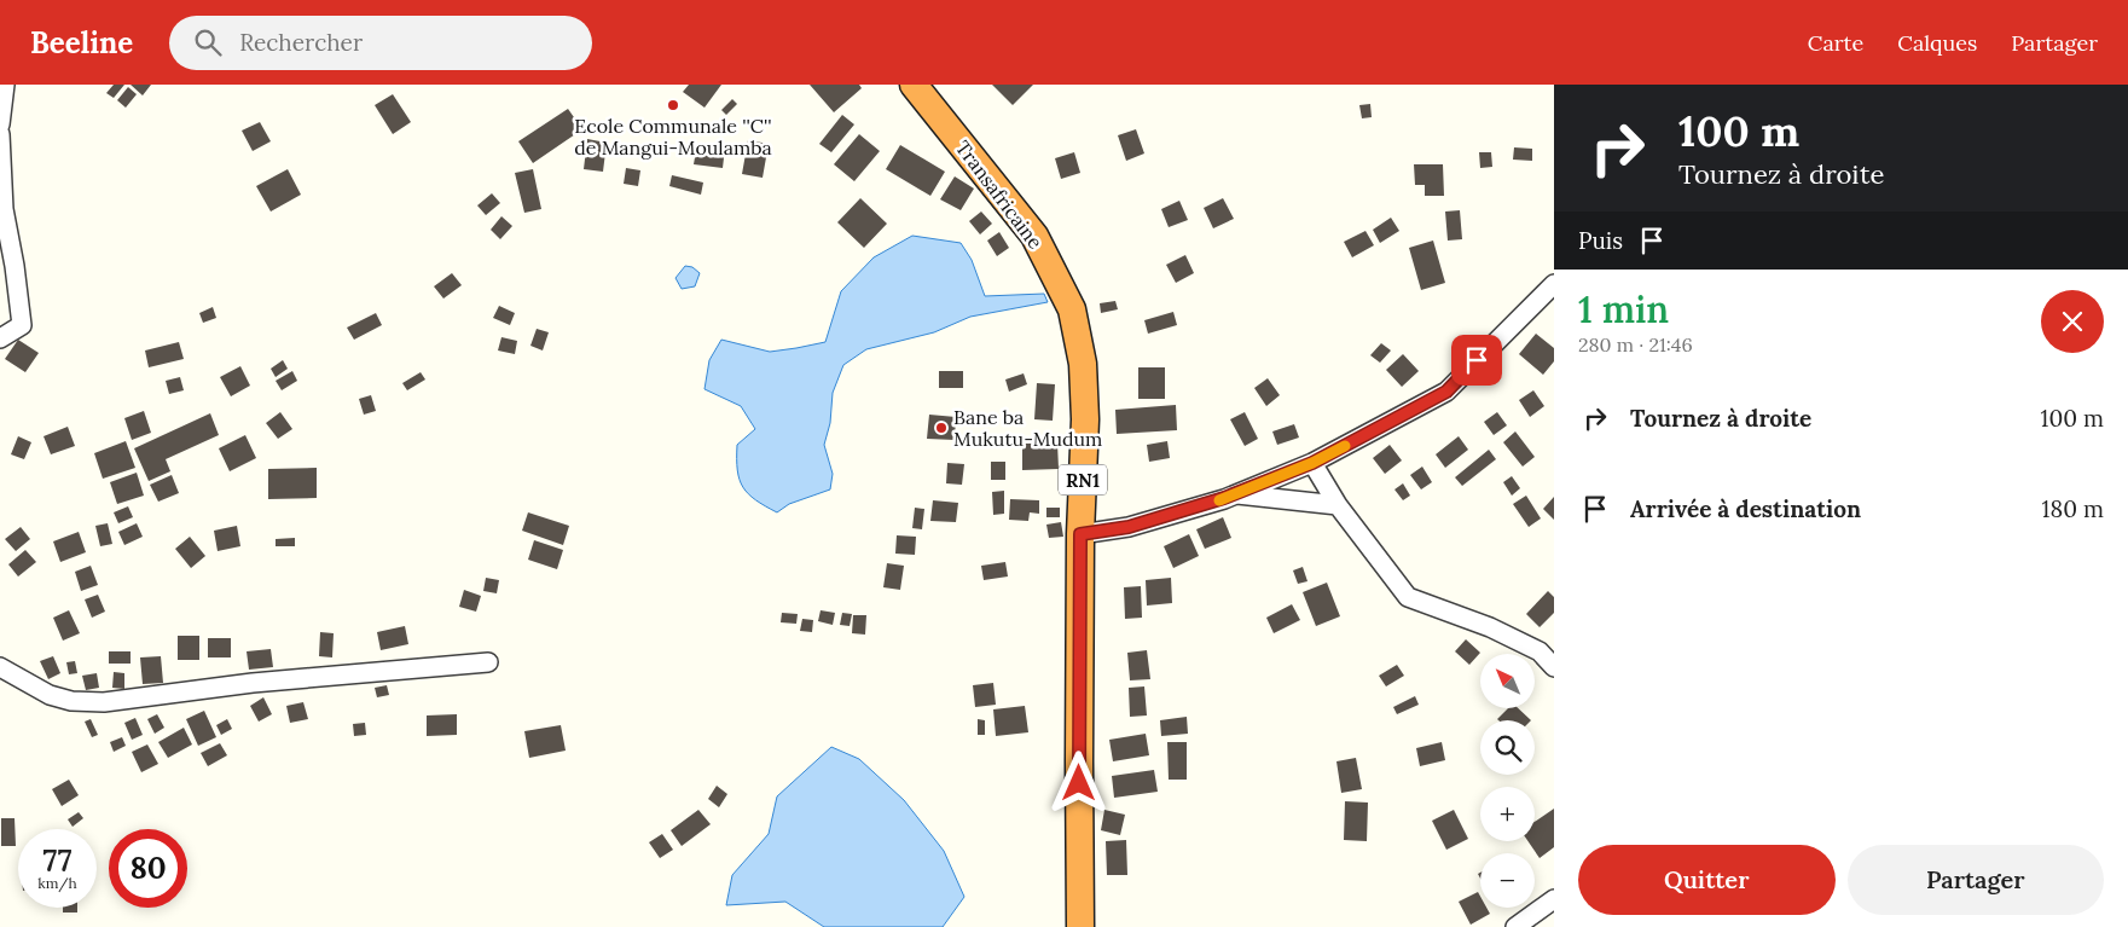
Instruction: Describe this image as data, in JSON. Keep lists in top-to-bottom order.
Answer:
{
  "streets": {
    "highway": ["Transafricaine", "RN1"]
  },
  "places": ["Ecole Communale ''C'' de Mangui-Moulamba", "Bane ba Mukutu-Mudum"],
  "north": "top left",
  "page": {
    "header": "Beeline",
    "search": "Rechercher",
    "nav": ["Carte", "Calques", "Partager"],
    "turn": ["100 m", "Tournez à droite"],
    "then": "Puis",
    "heading": ["1 min", "280 m · 21:46"],
    "list": [
      {
        "name": "Tournez à droite",
        "value": "100 m"
      },
      {
        "name": "Arrivée à destination",
        "value": "180 m"
      }
    ],
    "map_buttons": ["+", "−"],
    "speed": "77 km/h",
    "limit": "80",
    "buttons": ["Quitter", "Partager"]
  }
}
